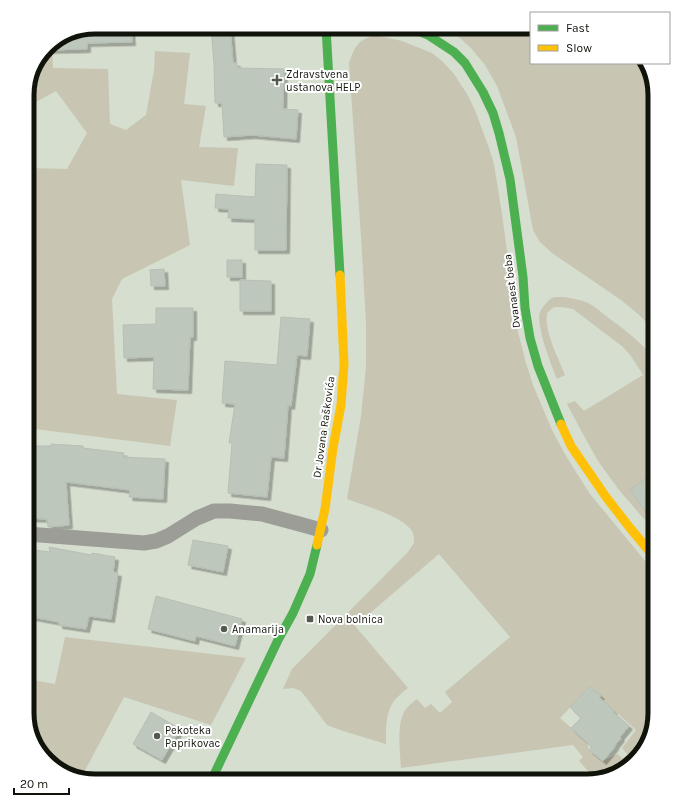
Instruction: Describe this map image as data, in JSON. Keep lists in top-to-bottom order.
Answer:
{
  "streets": {
    "street": ["Dvanaest beba", "Dr Jovana Raškovića"]
  },
  "places": {
    "health": ["Zdravstvena ustanova HELP"],
    "transit": ["Nova bolnica"],
    "other": ["Anamarija", "Pekoteka Paprikovac"]
  },
  "legend": ["Fast", "Slow"],
  "scale_bar": "20 m"
}
